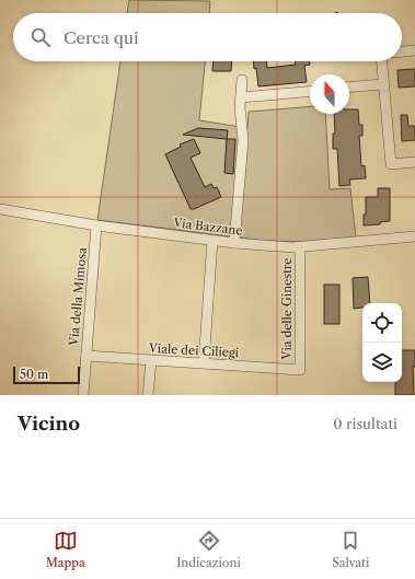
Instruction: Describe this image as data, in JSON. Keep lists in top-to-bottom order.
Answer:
{
  "streets": {
    "street": [
      "Via Bazzane",
      "Via della Mimosa",
      "Via delle Ginestre",
      "Viale dei Ciliegi"
    ]
  },
  "crossings": [
    ["Via Bazzane", "Via della Mimosa"],
    ["Via Bazzane", "Via delle Ginestre"],
    ["Via della Mimosa", "Viale dei Ciliegi"],
    ["Via delle Ginestre", "Viale dei Ciliegi"]
  ],
  "scale_bar": "50 m",
  "north": "top",
  "page": {
    "search": "Cerca qui",
    "scale": "50 m",
    "heading": ["Vicino", "0 risultati"],
    "nav": ["Mappa", "Indicazioni", "Salvati"]
  }
}
